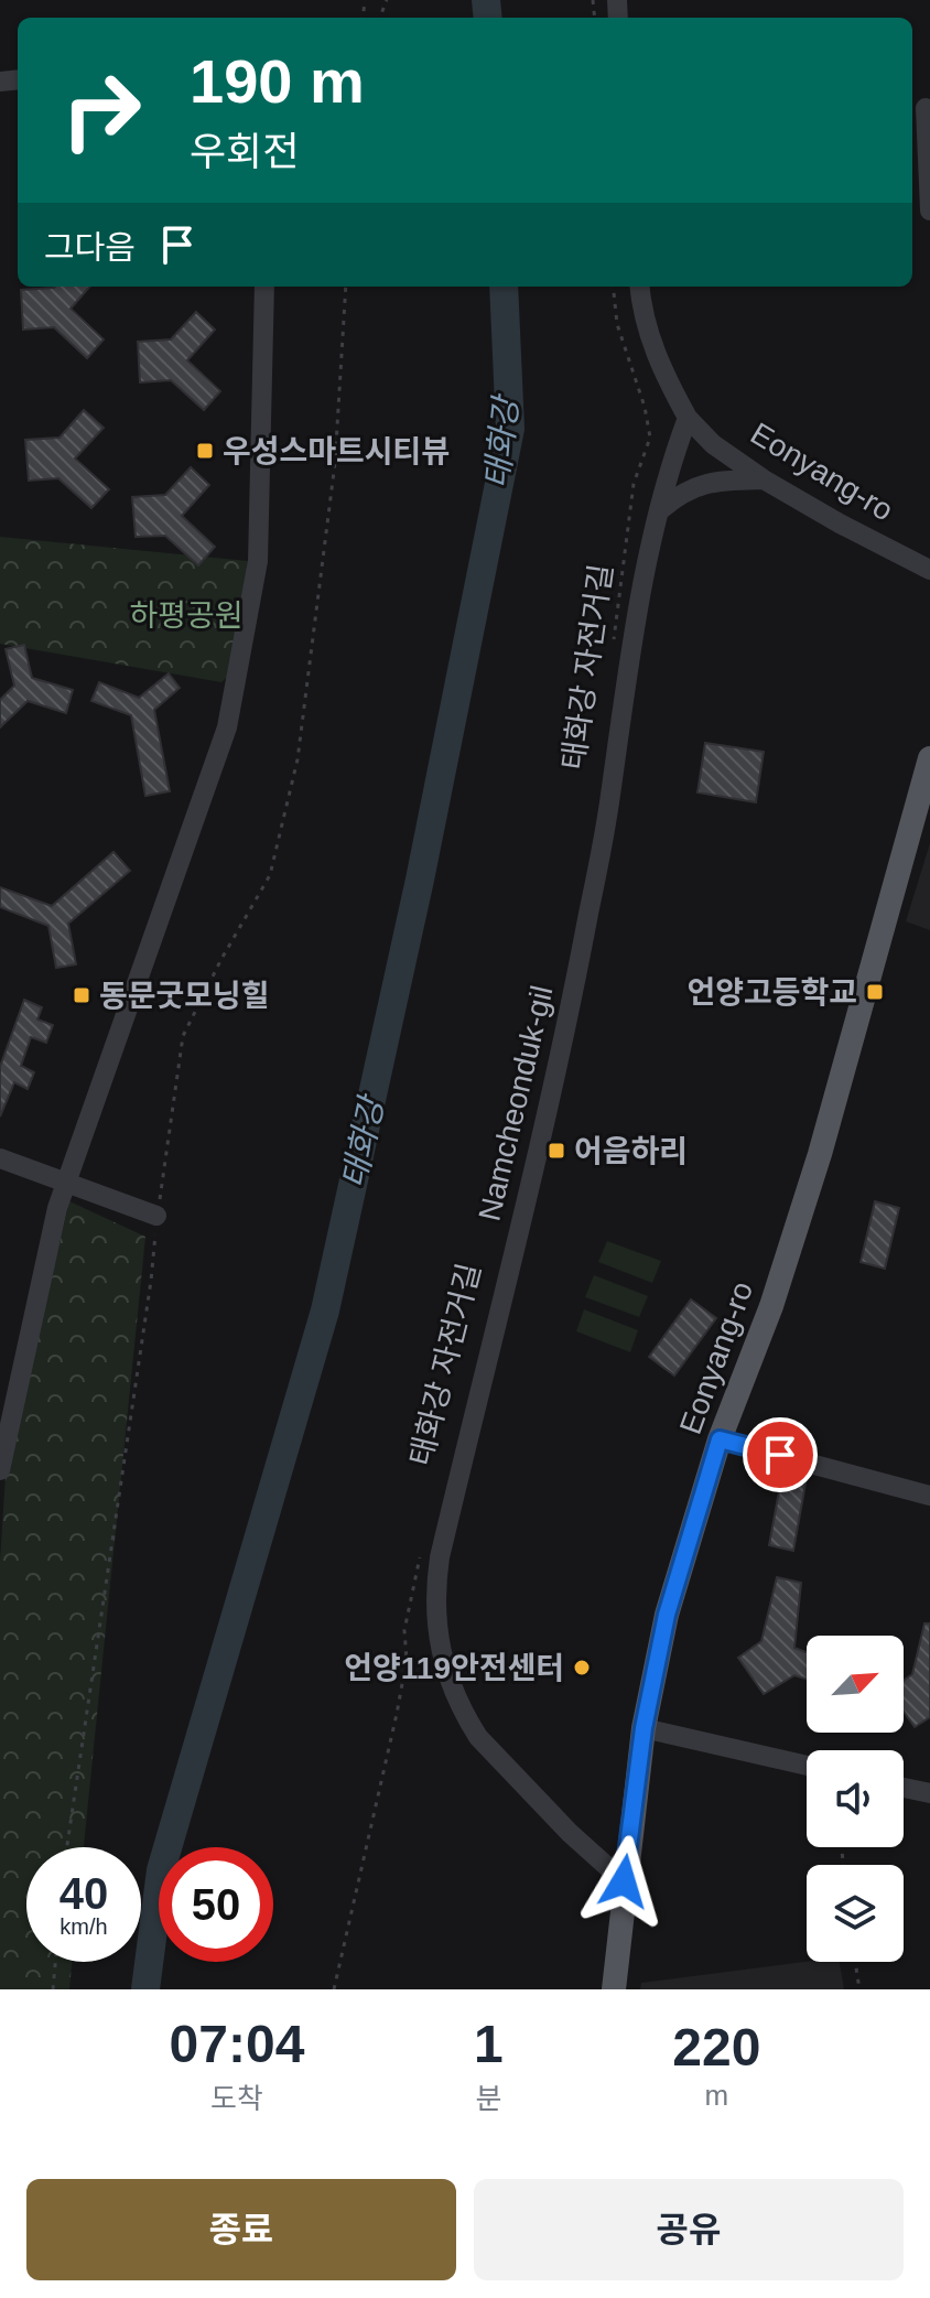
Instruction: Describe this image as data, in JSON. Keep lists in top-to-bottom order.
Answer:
{
  "streets": {
    "main road": ["Eonyang-ro"],
    "street": ["Namcheonduk-gil"],
    "path": ["태화강 자전거길"]
  },
  "crossings": [
    ["Eonyang-ro", "Namcheonduk-gil"]
  ],
  "water": ["태화강"],
  "parks": ["하평공원"],
  "places": {
    "transit": [
      "우성스마트시티뷰",
      "언양고등학교",
      "동문굿모닝힐",
      "어음하리"
    ],
    "other": ["언양119안전센터"]
  },
  "north": "top right",
  "page": {
    "turn": ["190 m", "우회전"],
    "then": "그다음",
    "speed": "40 km/h",
    "limit": "50",
    "eta": [
      "07:04",
      "도착",
      "1",
      "분",
      "220",
      "m"
    ],
    "buttons": ["종료", "공유"]
  }
}
